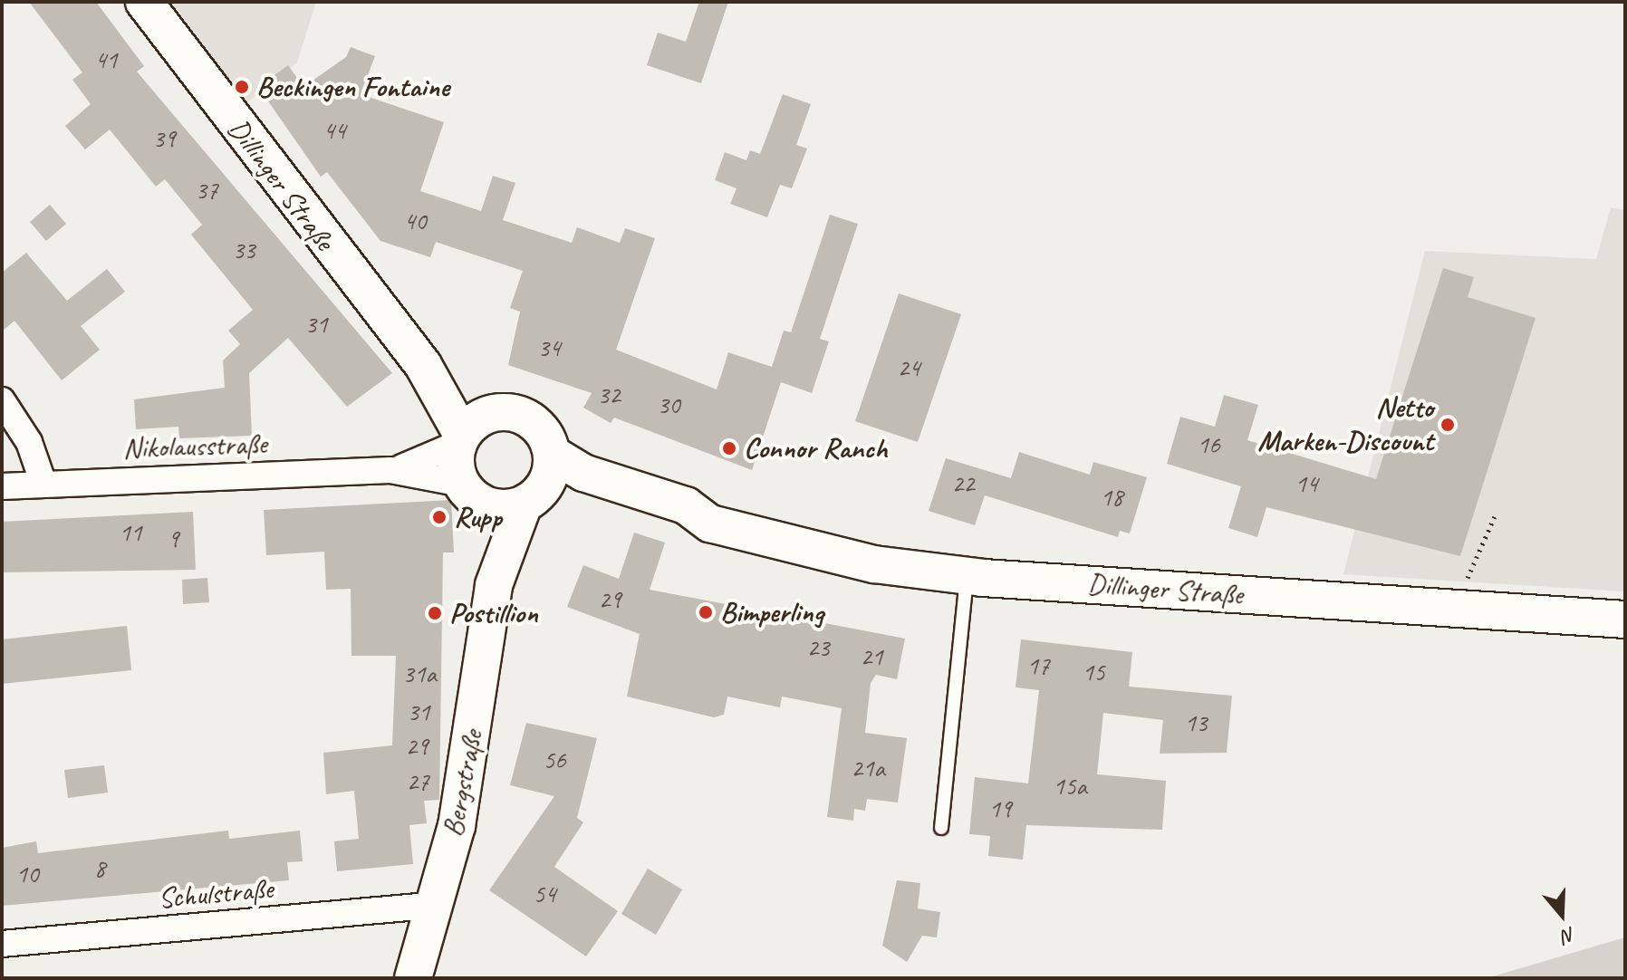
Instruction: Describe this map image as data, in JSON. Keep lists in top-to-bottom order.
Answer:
{
  "streets": {
    "street": [
      "Dillinger Straße",
      "Nikolausstraße",
      "Bergstraße",
      "Schulstraße"
    ]
  },
  "crossings": [
    ["Dillinger Straße", "Nikolausstraße"],
    ["Dillinger Straße", "Bergstraße"],
    ["Nikolausstraße", "Bergstraße"],
    ["Bergstraße", "Schulstraße"]
  ],
  "places": [
    "Beckingen Fontaine",
    "Netto Marken-Discount",
    "Connor Ranch",
    "Rupp",
    "Bimperling",
    "Postillion"
  ],
  "house_numbers": [
    "41",
    "44",
    "39",
    "37",
    "40",
    "33",
    "31",
    "34",
    "24",
    "32",
    "30",
    "16",
    "22",
    "14",
    "18",
    "11",
    "9",
    "29",
    "23",
    "21",
    "17",
    "15",
    "31a",
    "31",
    "13",
    "29",
    "56",
    "21a",
    "27",
    "15a",
    "19",
    "8",
    "10",
    "54"
  ],
  "north": "bottom"
}
